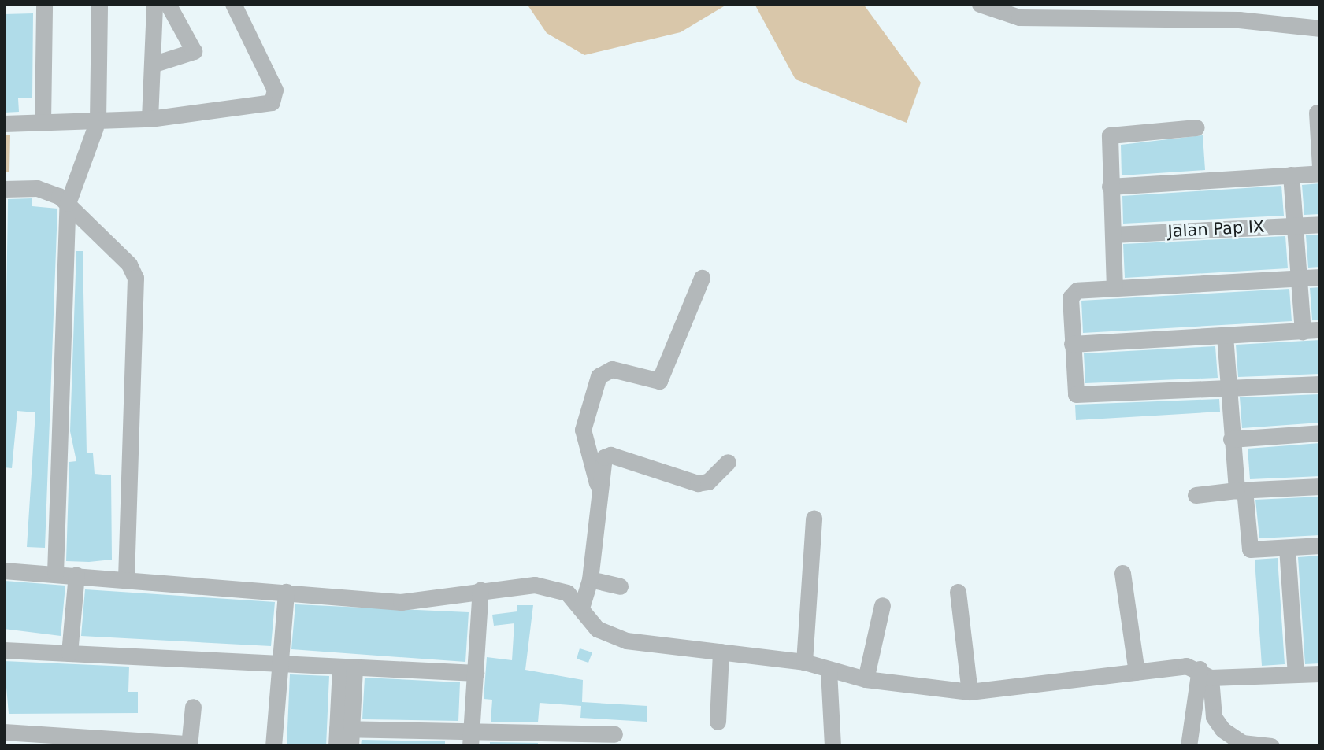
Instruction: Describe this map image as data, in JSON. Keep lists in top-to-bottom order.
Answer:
{
  "streets": {
    "street": ["Jalan Pap IX"]
  }
}
